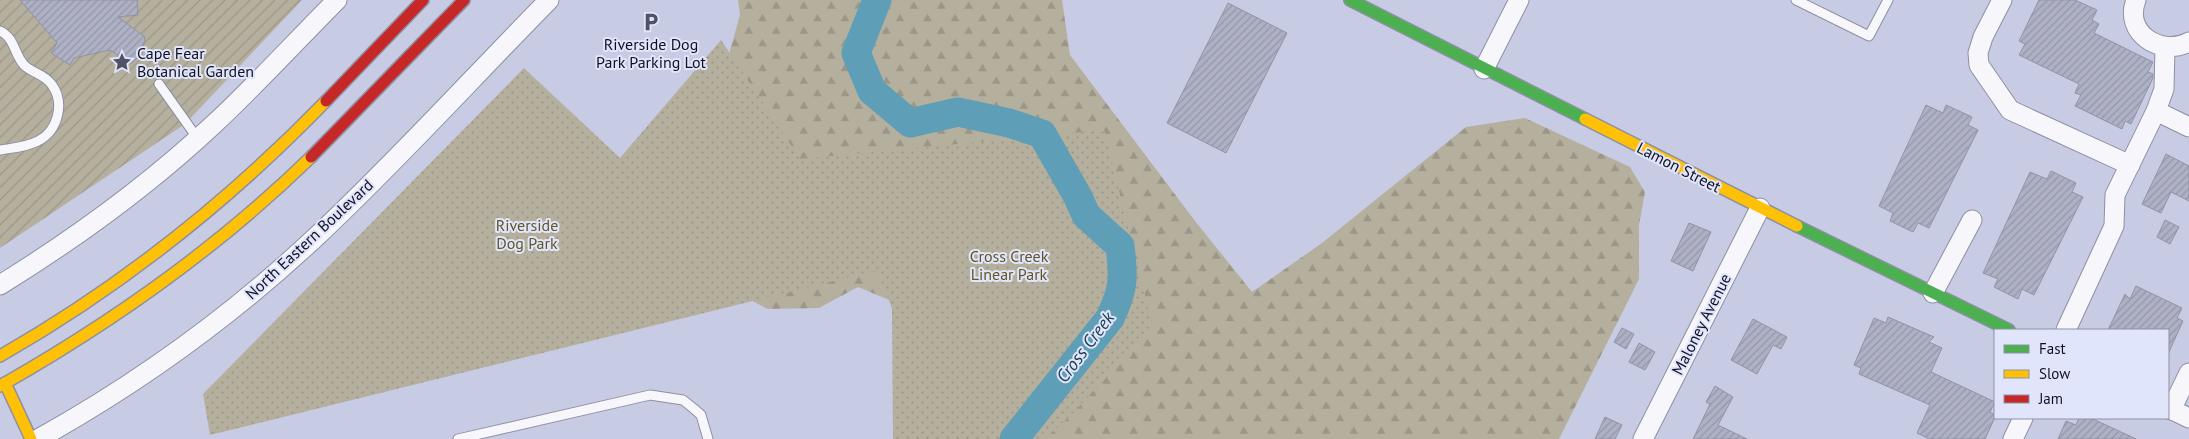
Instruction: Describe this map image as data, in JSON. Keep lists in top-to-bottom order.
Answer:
{
  "streets": {
    "main road": ["Lamon Street"],
    "street": ["North Eastern Boulevard", "Maloney Avenue"]
  },
  "crossings": [
    ["Lamon Street", "Maloney Avenue"]
  ],
  "water": ["Cross Creek"],
  "parks": ["Riverside Dog Park", "Cross Creek Linear Park"],
  "places": {
    "parking": ["Riverside Dog Park Parking Lot"],
    "place": ["Cape Fear Botanical Garden"]
  },
  "legend": ["Fast", "Slow", "Jam"]
}
